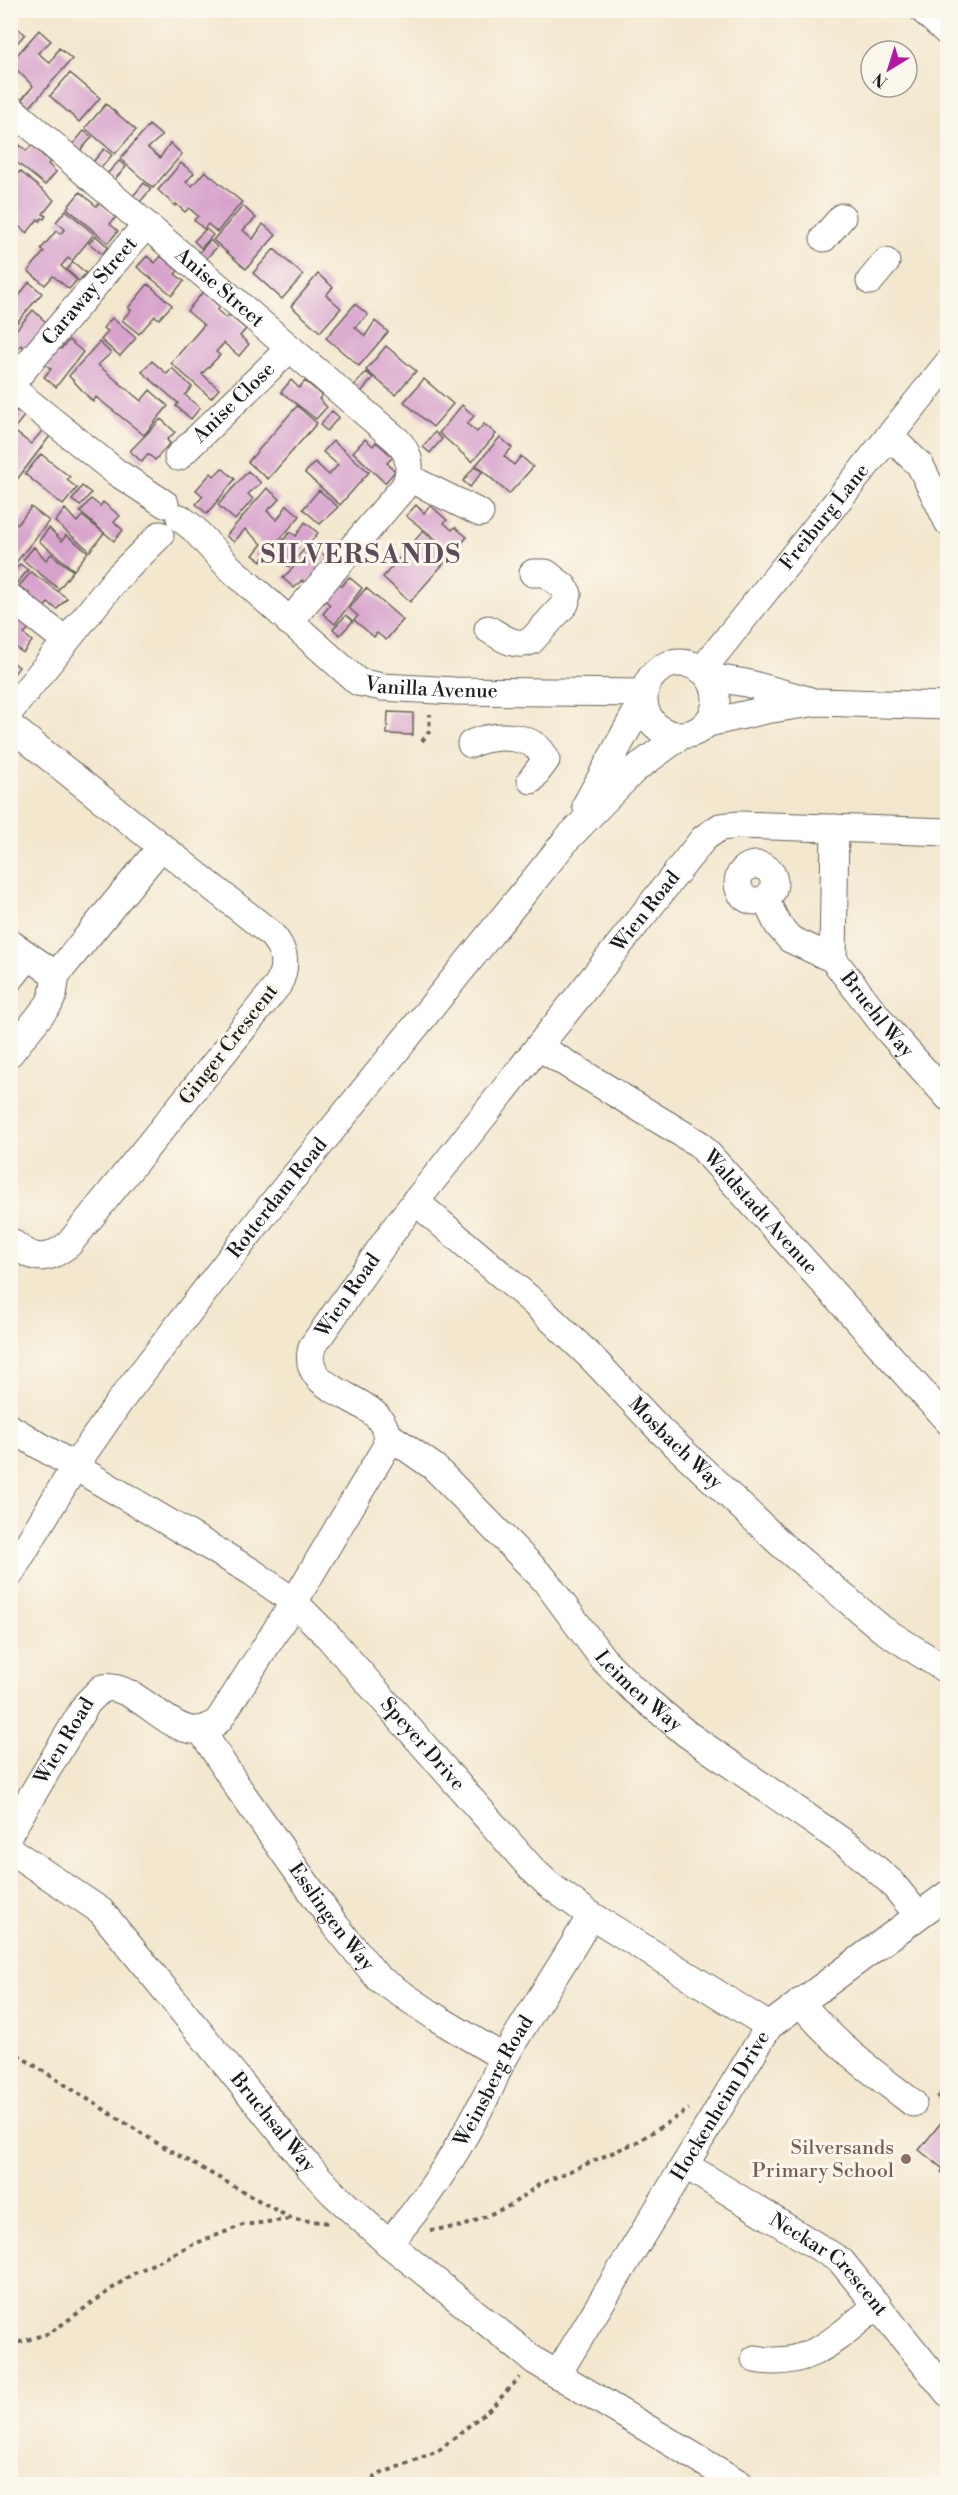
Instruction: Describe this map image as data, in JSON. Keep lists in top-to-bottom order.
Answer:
{
  "streets": {
    "street": [
      "Anise Street",
      "Caraway Street",
      "Anise Close",
      "Freiburg Lane",
      "Vanilla Avenue",
      "Wien Road",
      "Bruehl Way",
      "Ginger Crescent",
      "Rotterdam Road",
      "Waldstadt Avenue",
      "Mosbach Way",
      "Leimen Way",
      "Speyer Drive",
      "Esslingen Way",
      "Weinsberg Road",
      "Hockenheim Drive",
      "Bruchsal Way",
      "Neckar Crescent"
    ]
  },
  "crossings": [
    ["Anise Street", "Caraway Street"],
    ["Anise Street", "Anise Close"],
    ["Caraway Street", "Vanilla Avenue"],
    ["Freiburg Lane", "Vanilla Avenue"],
    ["Freiburg Lane", "Rotterdam Road"],
    ["Vanilla Avenue", "Rotterdam Road"],
    ["Wien Road", "Bruehl Way"],
    ["Wien Road", "Waldstadt Avenue"],
    ["Wien Road", "Mosbach Way"],
    ["Wien Road", "Leimen Way"],
    ["Wien Road", "Esslingen Way"],
    ["Rotterdam Road", "Speyer Drive"],
    ["Leimen Way", "Hockenheim Drive"],
    ["Speyer Drive", "Weinsberg Road"],
    ["Speyer Drive", "Hockenheim Drive"],
    ["Esslingen Way", "Weinsberg Road"],
    ["Weinsberg Road", "Bruchsal Way"],
    ["Hockenheim Drive", "Bruchsal Way"],
    ["Hockenheim Drive", "Neckar Crescent"]
  ],
  "districts": ["SILVERSANDS"],
  "places": ["Silversands Primary School"],
  "north": "bottom left"
}
